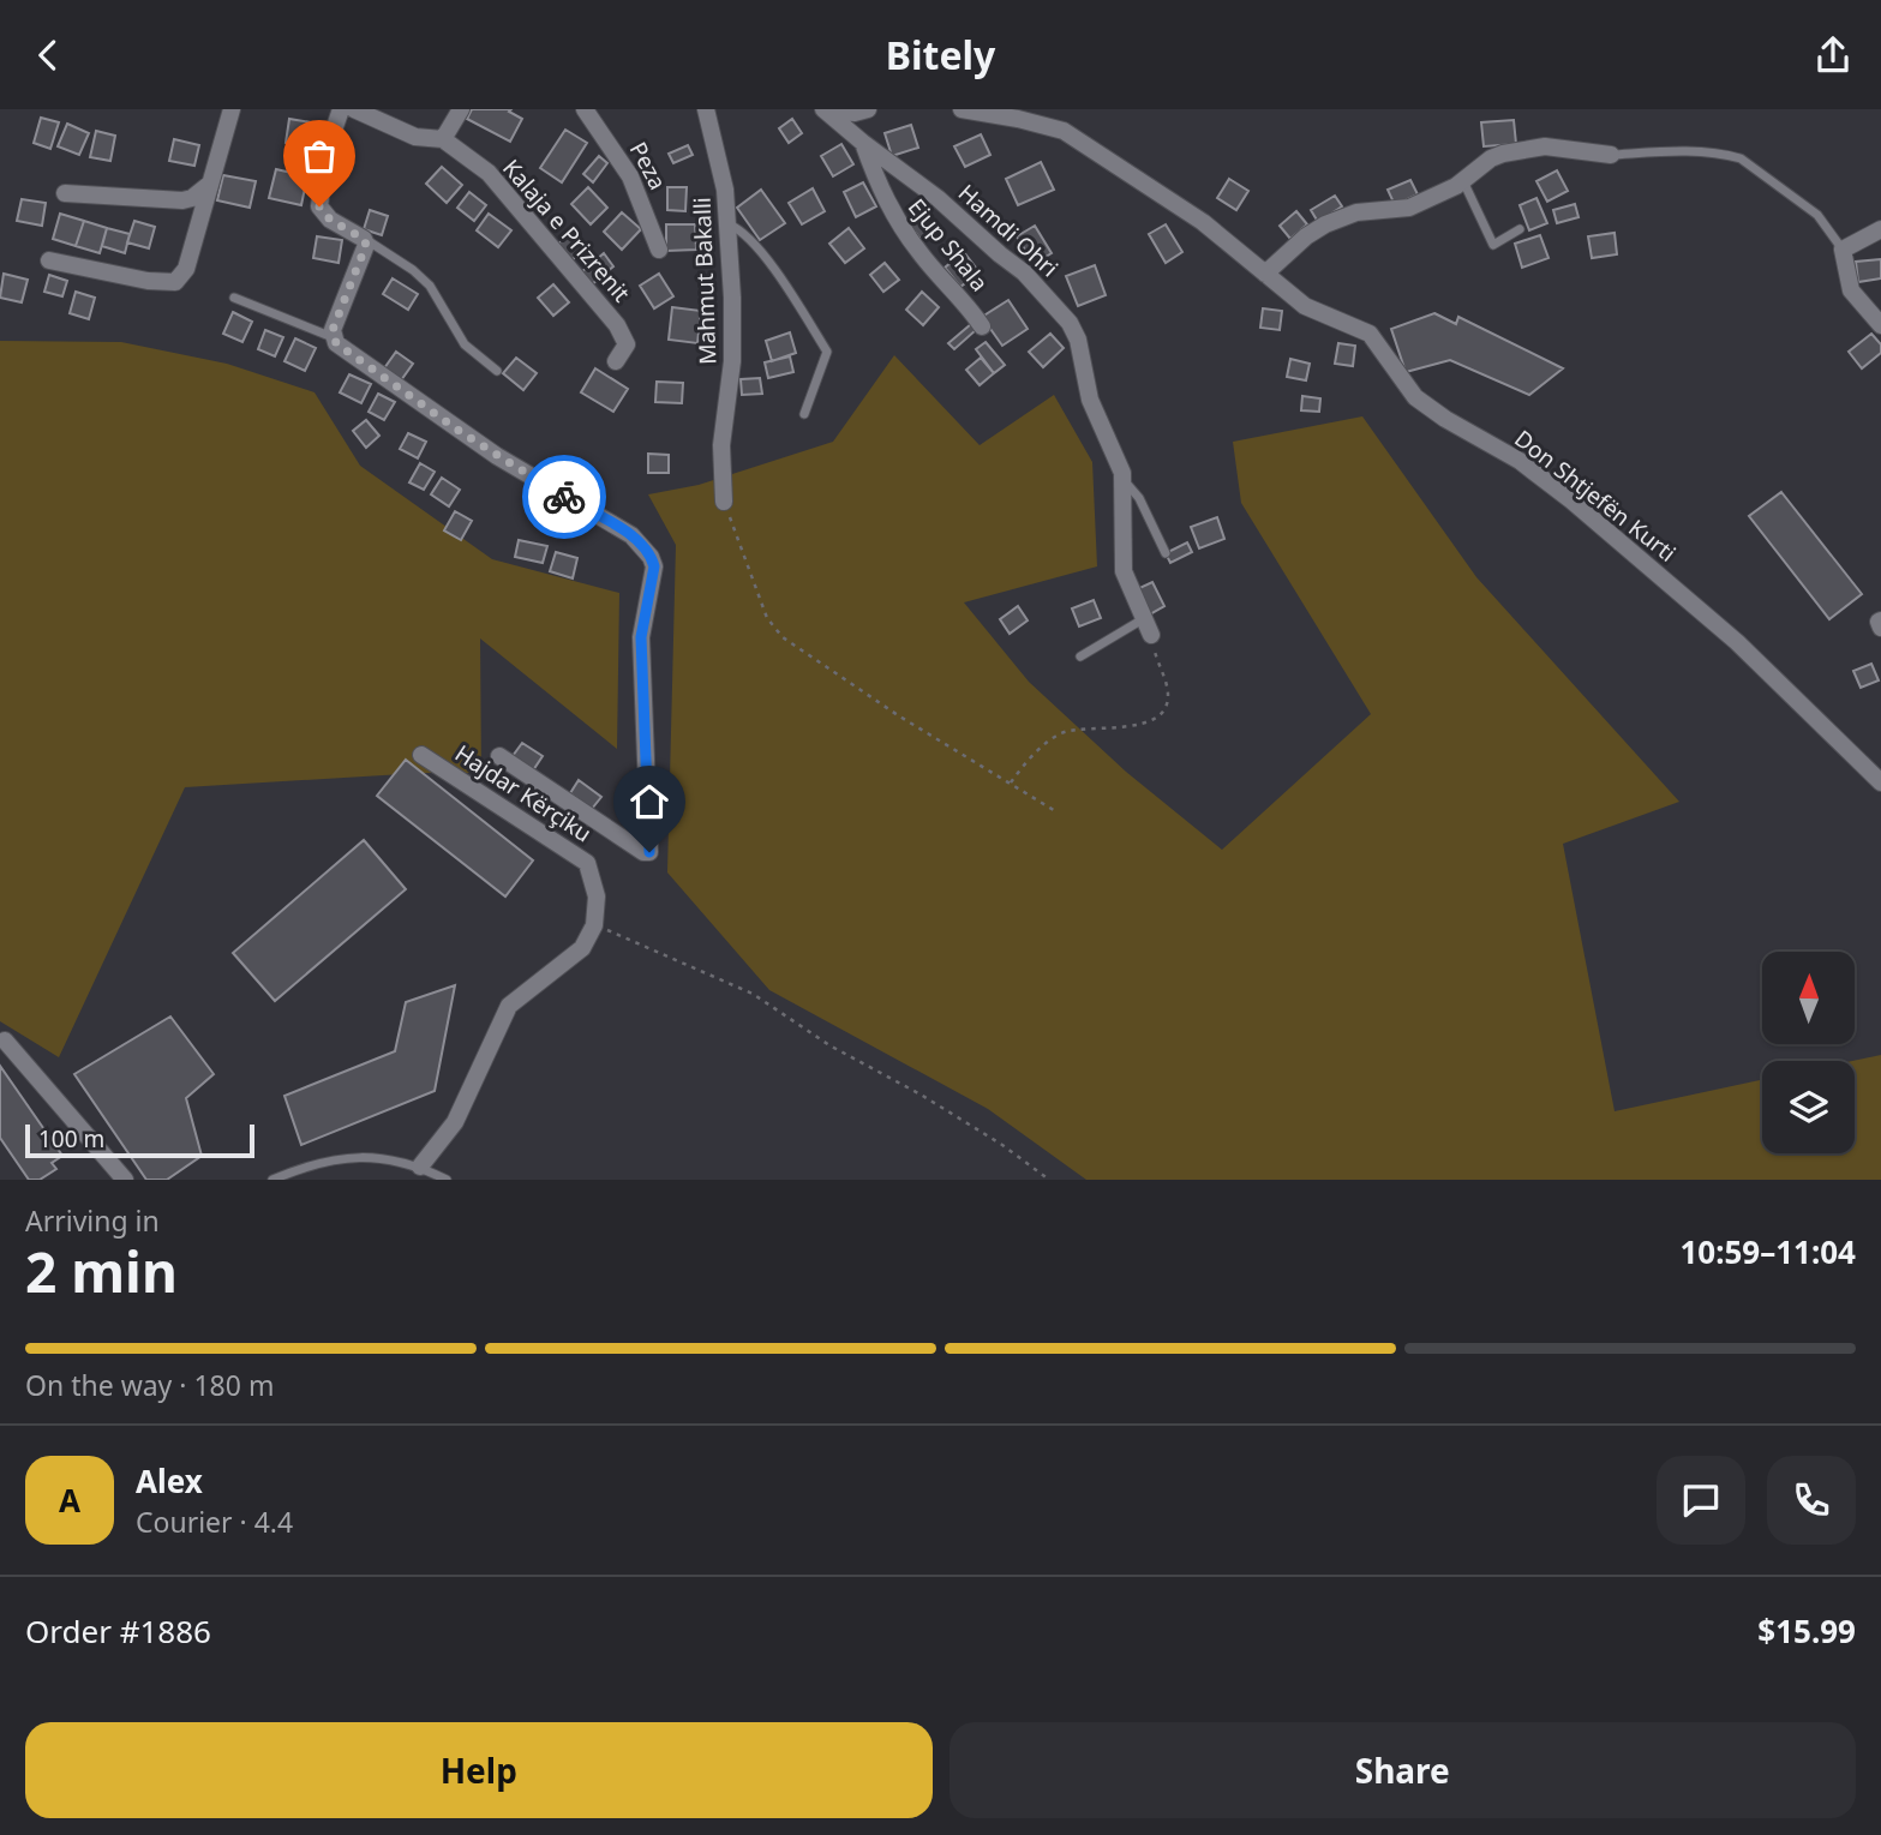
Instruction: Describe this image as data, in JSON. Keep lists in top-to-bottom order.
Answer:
{
  "streets": {
    "street": [
      "Peza",
      "Kalaja e Prizrenit",
      "Hamdi Ohri",
      "Ejup Shala",
      "Mahmut Bakalli",
      "Don Shtjefën Kurti",
      "Hajdar Kërçiku"
    ]
  },
  "crossings": [
    ["Hamdi Ohri", "Ejup Shala"]
  ],
  "scale_bar": "100 m",
  "north": "top",
  "page": {
    "header": "Bitely",
    "scale": "100 m",
    "heading": ["2 min", "Arriving in", "10:59–11:04"],
    "panel": [
      "Alex",
      "Courier · 4.4",
      "Order #1886",
      "$15.99"
    ],
    "bar": "On the way · 180 m",
    "round": "A",
    "buttons": ["Help", "Share"]
  }
}
